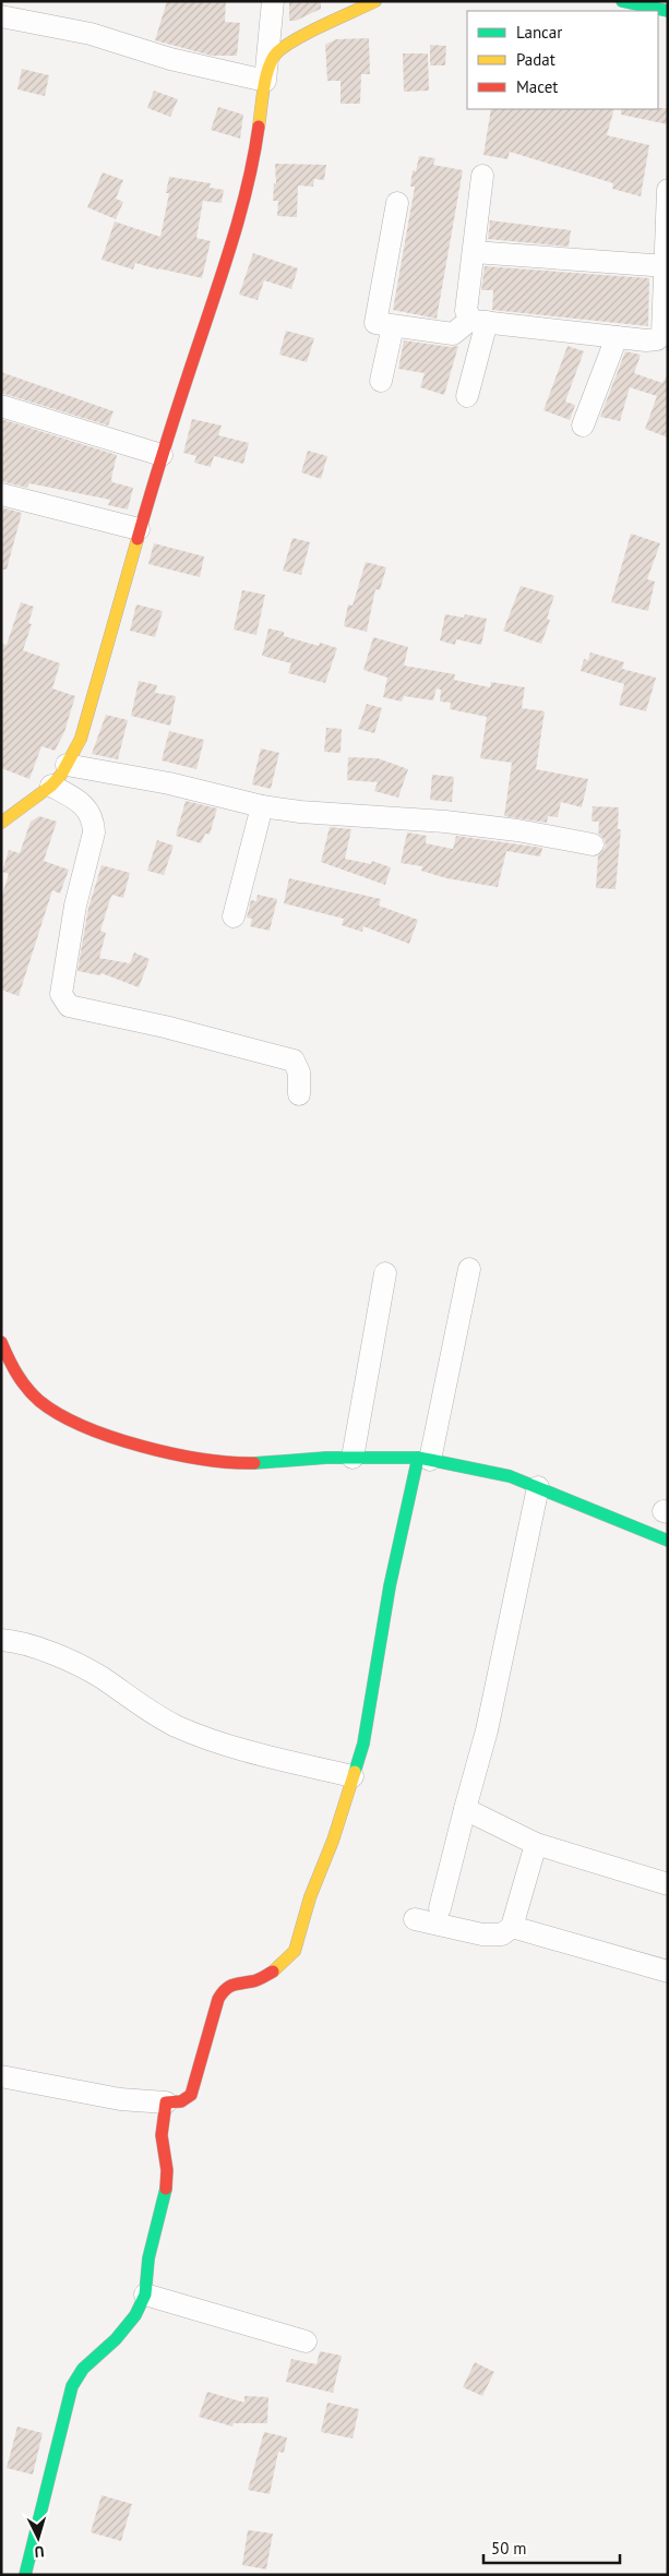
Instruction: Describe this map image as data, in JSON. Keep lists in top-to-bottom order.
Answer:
{
  "legend": ["Lancar", "Padat", "Macet"],
  "scale_bar": "50 m",
  "north": "bottom"
}
